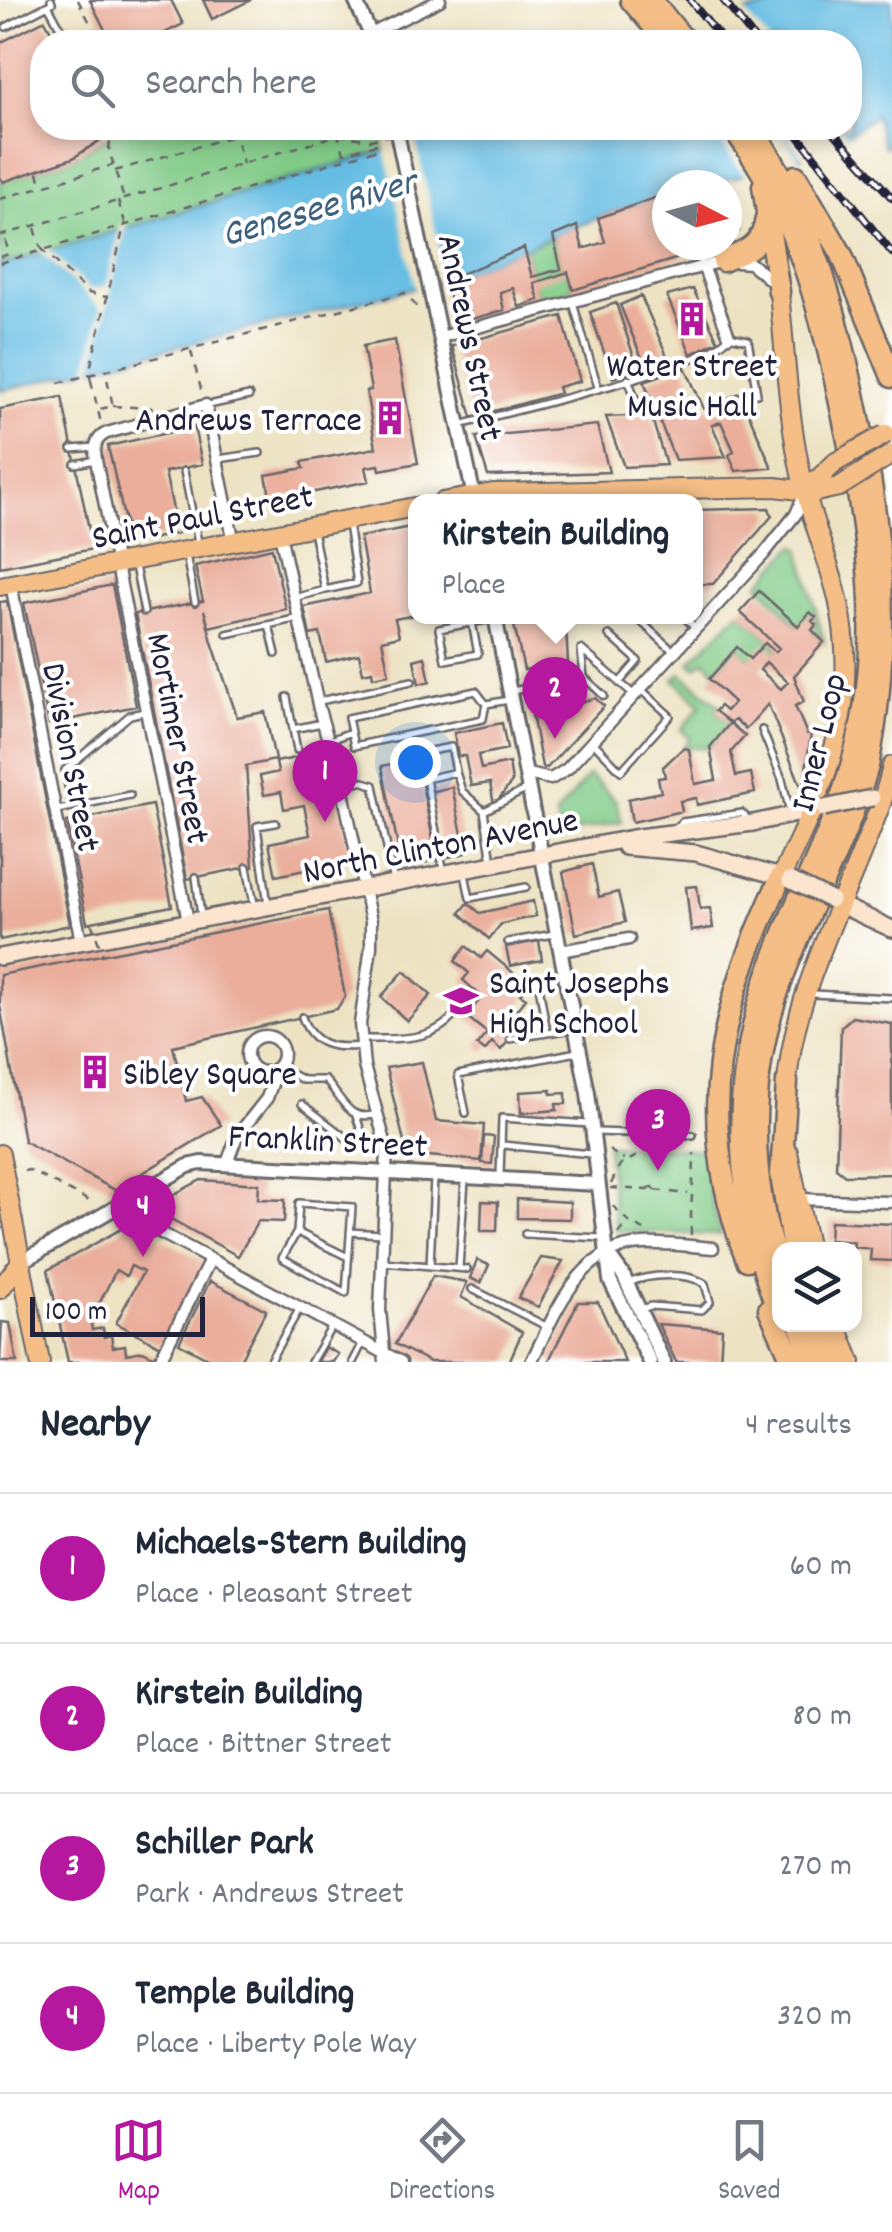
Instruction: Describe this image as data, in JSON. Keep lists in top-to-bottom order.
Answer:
{
  "streets": {
    "highway": ["Inner Loop"],
    "main road": ["Saint Paul Street", "North Clinton Avenue"],
    "street": [
      "Andrews Street",
      "Mortimer Street",
      "Division Street",
      "Franklin Street"
    ]
  },
  "crossings": [
    ["Saint Paul Street", "Mortimer Street"],
    ["Saint Paul Street", "Division Street"],
    ["Mortimer Street", "North Clinton Avenue"],
    ["Division Street", "North Clinton Avenue"]
  ],
  "water": ["Genesee River"],
  "places": {
    "building": ["Water Street Music Hall", "Andrews Terrace", "Sibley Square"],
    "school or university": ["Saint Josephs High School"]
  },
  "scale_bar": "100 m",
  "north": "right",
  "page": {
    "search": "Search here",
    "popup": ["Kirstein Building", "Place"],
    "pins": [
      "2",
      "1",
      "3",
      "4"
    ],
    "scale": "100 m",
    "heading": ["Nearby", "4 results"],
    "list": [
      {
        "mark": "1",
        "name": "Michaels-Stern Building",
        "note": "Place · Pleasant Street",
        "value": "60 m"
      },
      {
        "mark": "2",
        "name": "Kirstein Building",
        "note": "Place · Bittner Street",
        "value": "80 m"
      },
      {
        "mark": "3",
        "name": "Schiller Park",
        "note": "Park · Andrews Street",
        "value": "270 m"
      },
      {
        "mark": "4",
        "name": "Temple Building",
        "note": "Place · Liberty Pole Way",
        "value": "320 m"
      }
    ],
    "nav": ["Map", "Directions", "Saved"]
  }
}
